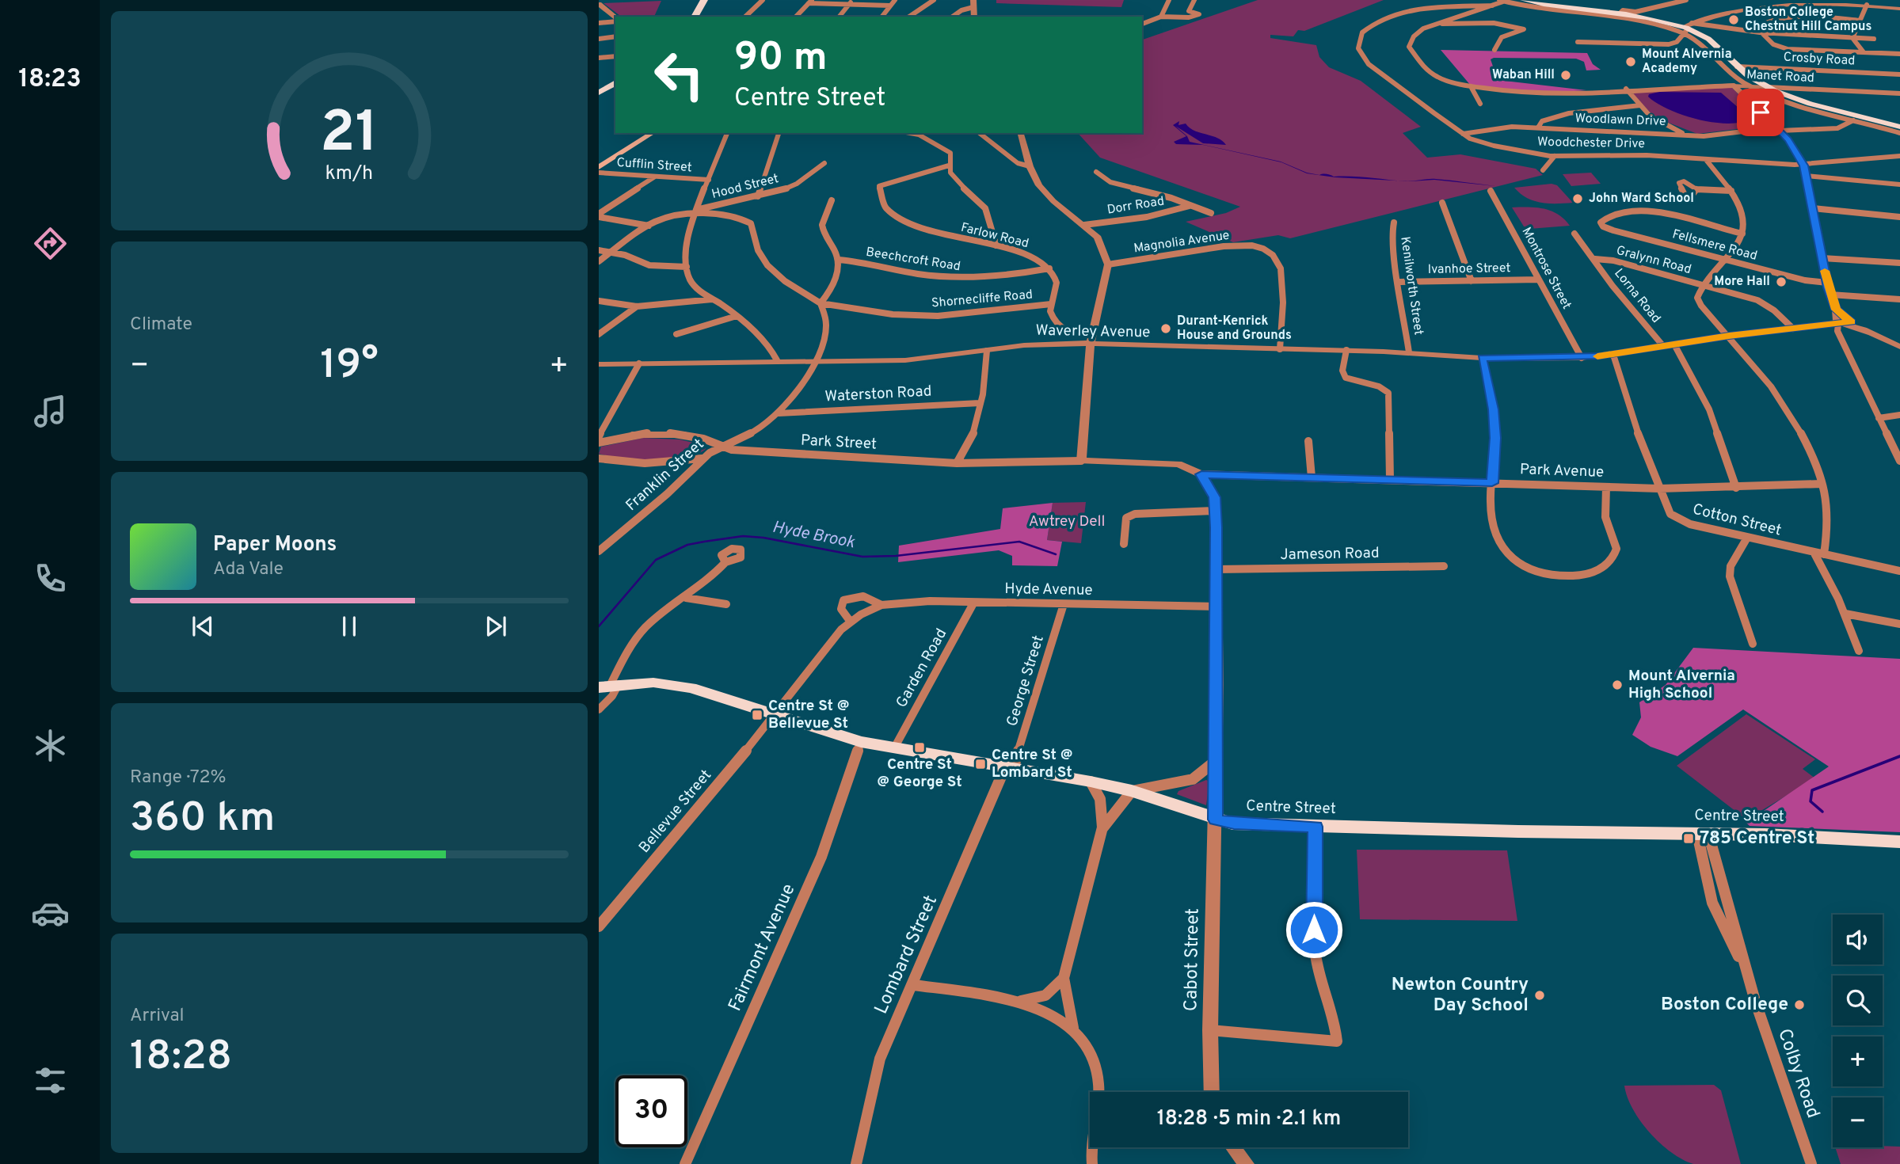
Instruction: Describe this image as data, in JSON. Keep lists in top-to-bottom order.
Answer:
{
  "streets": {
    "main road": ["Centre Street"],
    "street": [
      "Crosby Road",
      "Manet Road",
      "Woodlawn Drive",
      "Woodchester Drive",
      "Cufflin Street",
      "Hood Street",
      "Dorr Road",
      "Farlow Road",
      "Magnolia Avenue",
      "Fellsmere Road",
      "Beechcroft Road",
      "Gralynn Road",
      "Montrose Street",
      "Ivanhoe Street",
      "Kenilworth Street",
      "Lorna Road",
      "Shornecliffe Road",
      "Waverley Avenue",
      "Waterston Road",
      "Park Street",
      "Park Avenue",
      "Franklin Street",
      "Cotton Street",
      "Jameson Road",
      "Hyde Avenue",
      "Garden Road",
      "George Street",
      "Bellevue Street",
      "Fairmont Avenue",
      "Lombard Street",
      "Cabot Street",
      "Colby Road"
    ]
  },
  "crossings": [
    ["Woodlawn Drive", "Woodchester Drive"],
    ["Hood Street", "Shornecliffe Road"],
    ["Farlow Road", "Beechcroft Road"],
    ["Magnolia Avenue", "Waverley Avenue"],
    ["Gralynn Road", "Lorna Road"],
    ["Gralynn Road", "Waverley Avenue"],
    ["Montrose Street", "Ivanhoe Street"],
    ["Montrose Street", "Waverley Avenue"],
    ["Ivanhoe Street", "Kenilworth Street"],
    ["Kenilworth Street", "Waverley Avenue"],
    ["Lorna Road", "Waverley Avenue"],
    ["Shornecliffe Road", "Franklin Street"],
    ["Waverley Avenue", "Franklin Street"],
    ["Waverley Avenue", "Cotton Street"],
    ["Waterston Road", "Franklin Street"],
    ["Park Street", "Franklin Street"],
    ["Park Avenue", "Cotton Street"],
    ["Park Avenue", "Cabot Street"],
    ["Jameson Road", "Cabot Street"],
    ["Hyde Avenue", "Garden Road"],
    ["Hyde Avenue", "George Street"],
    ["Hyde Avenue", "Centre Street"],
    ["Hyde Avenue", "Bellevue Street"],
    ["Hyde Avenue", "Cabot Street"],
    ["Garden Road", "Centre Street"],
    ["George Street", "Centre Street"],
    ["George Street", "Lombard Street"],
    ["Centre Street", "Bellevue Street"],
    ["Centre Street", "Fairmont Avenue"],
    ["Centre Street", "Lombard Street"],
    ["Centre Street", "Cabot Street"],
    ["Centre Street", "Colby Road"]
  ],
  "water": ["Hyde Brook"],
  "parks": ["Awtrey Dell"],
  "places": {
    "other": [
      "Boston College Chestnut Hill Campus",
      "Mount Alvernia Academy",
      "Waban Hill",
      "John Ward School",
      "More Hall",
      "Durant-Kenrick House and Grounds",
      "Mount Alvernia High School",
      "Newton Country Day School",
      "Boston College"
    ],
    "transit": [
      "Centre St @ Bellevue St",
      "Centre St @ George St",
      "Centre St @ Lombard St",
      "785 Centre St"
    ]
  },
  "page": {
    "tabs": "18:23",
    "turn": ["90 m", "Centre Street"],
    "tile": [
      "Climate",
      ["Range · 72%", "360 km"],
      ["Arrival", "18:28"]
    ],
    "heat": ["−", "19°", "+"],
    "song": ["Paper Moons", "Ada Vale"],
    "map_buttons": ["+", "−"],
    "limit": "30",
    "trip": "18:28 · 5 min · 2.1 km",
    "gauge": ["21", "km/h"]
  }
}
